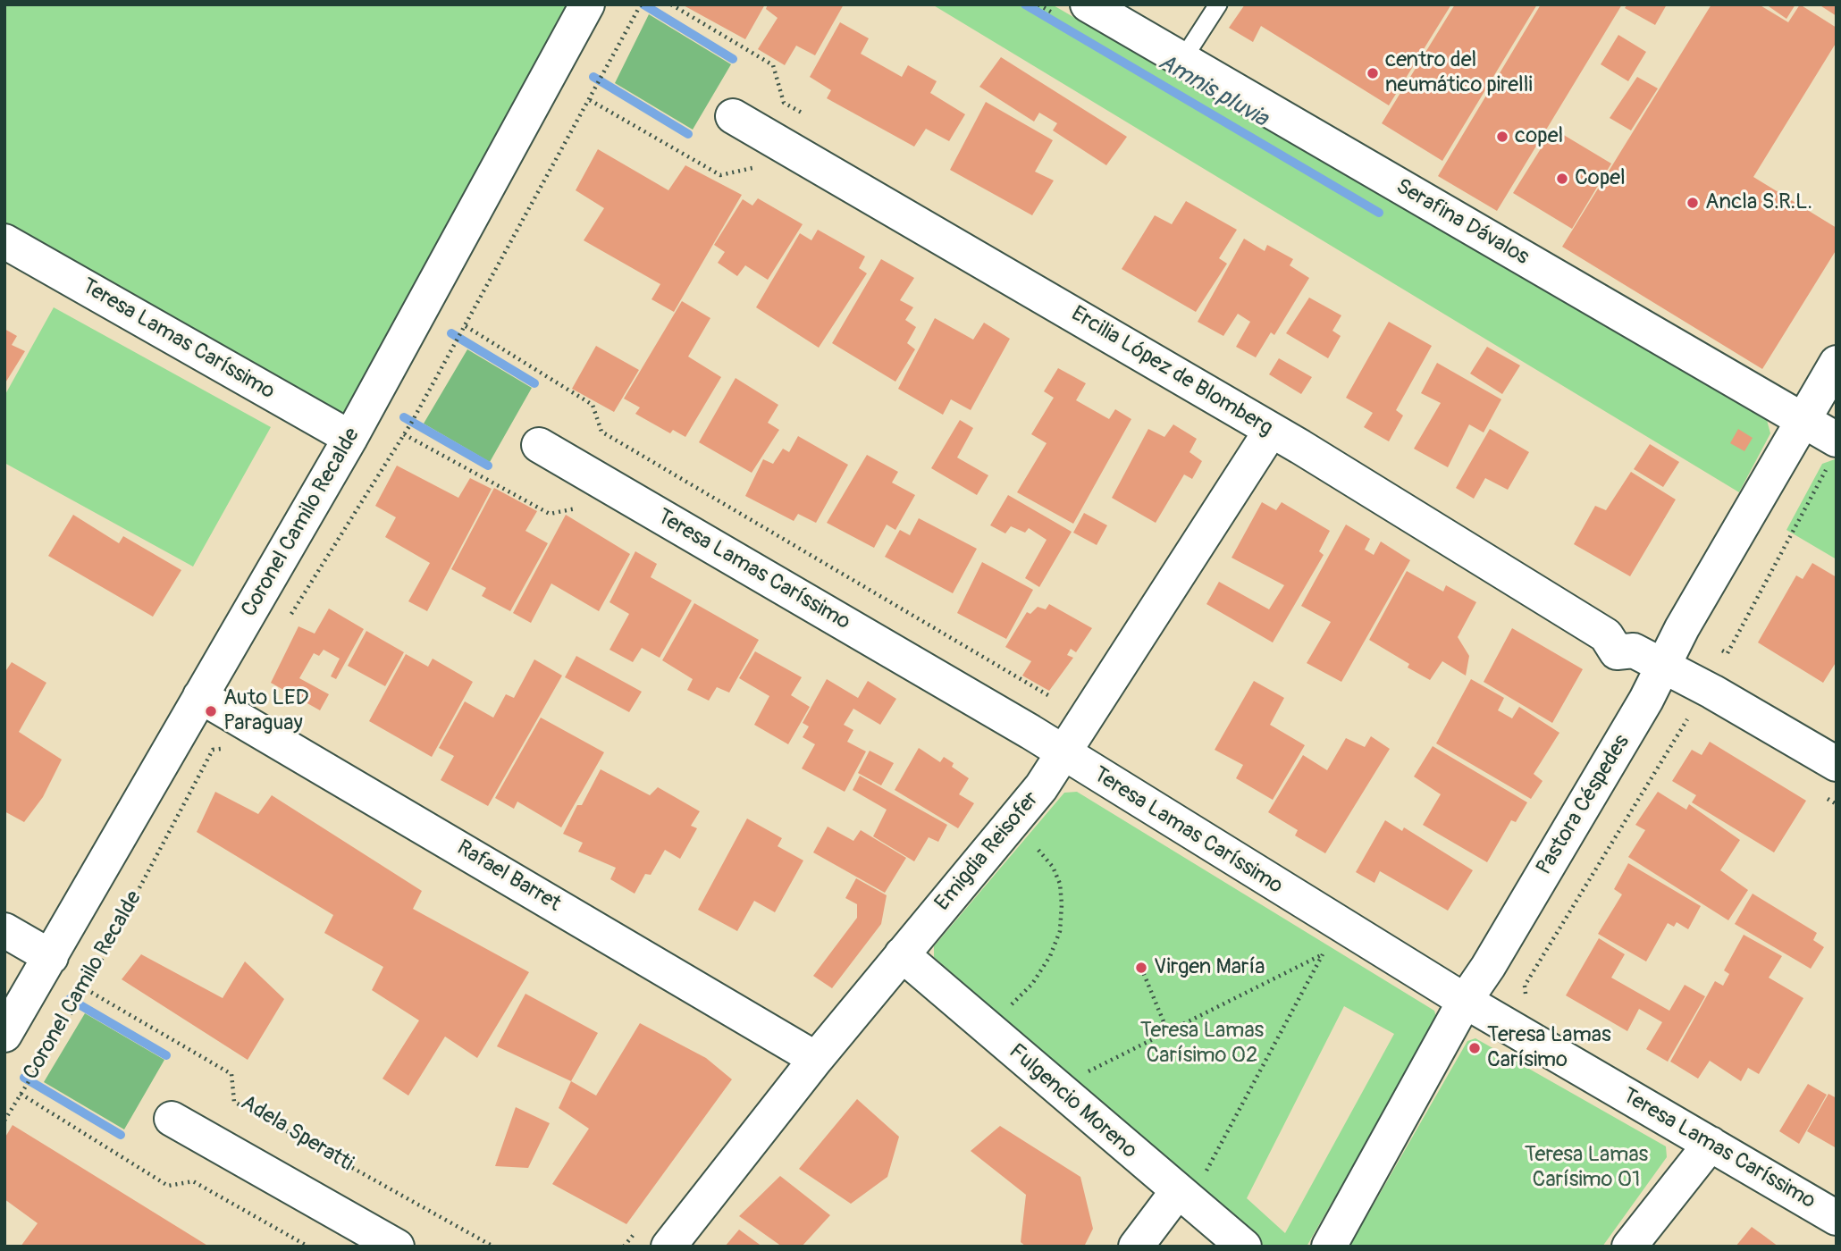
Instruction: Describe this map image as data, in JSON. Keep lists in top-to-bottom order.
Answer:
{
  "streets": {
    "street": [
      "Serafina Dávalos",
      "Teresa Lamas Caríssimo",
      "Ercilia López de Blomberg",
      "Coronel Camilo Recalde",
      "Pastora Céspedes",
      "Emigdia Reisofer",
      "Rafael Barret",
      "Fulgencio Moreno"
    ],
    "path": ["Adela Speratti"]
  },
  "crossings": [
    ["Serafina Dávalos", "Pastora Céspedes"],
    ["Teresa Lamas Caríssimo", "Coronel Camilo Recalde"],
    ["Teresa Lamas Caríssimo", "Pastora Céspedes"],
    ["Teresa Lamas Caríssimo", "Emigdia Reisofer"],
    ["Ercilia López de Blomberg", "Pastora Céspedes"],
    ["Ercilia López de Blomberg", "Emigdia Reisofer"],
    ["Coronel Camilo Recalde", "Rafael Barret"],
    ["Coronel Camilo Recalde", "Adela Speratti"],
    ["Emigdia Reisofer", "Rafael Barret"],
    ["Emigdia Reisofer", "Fulgencio Moreno"]
  ],
  "water": ["Amnis pluvia"],
  "parks": ["Teresa Lamas Carísimo 02", "Teresa Lamas Carísimo 01"],
  "places": [
    "centro del neumático pirelli",
    "copel",
    "Copel",
    "Ancla S.R.L.",
    "Auto LED Paraguay",
    "Virgen María",
    "Teresa Lamas Carísimo"
  ]
}
